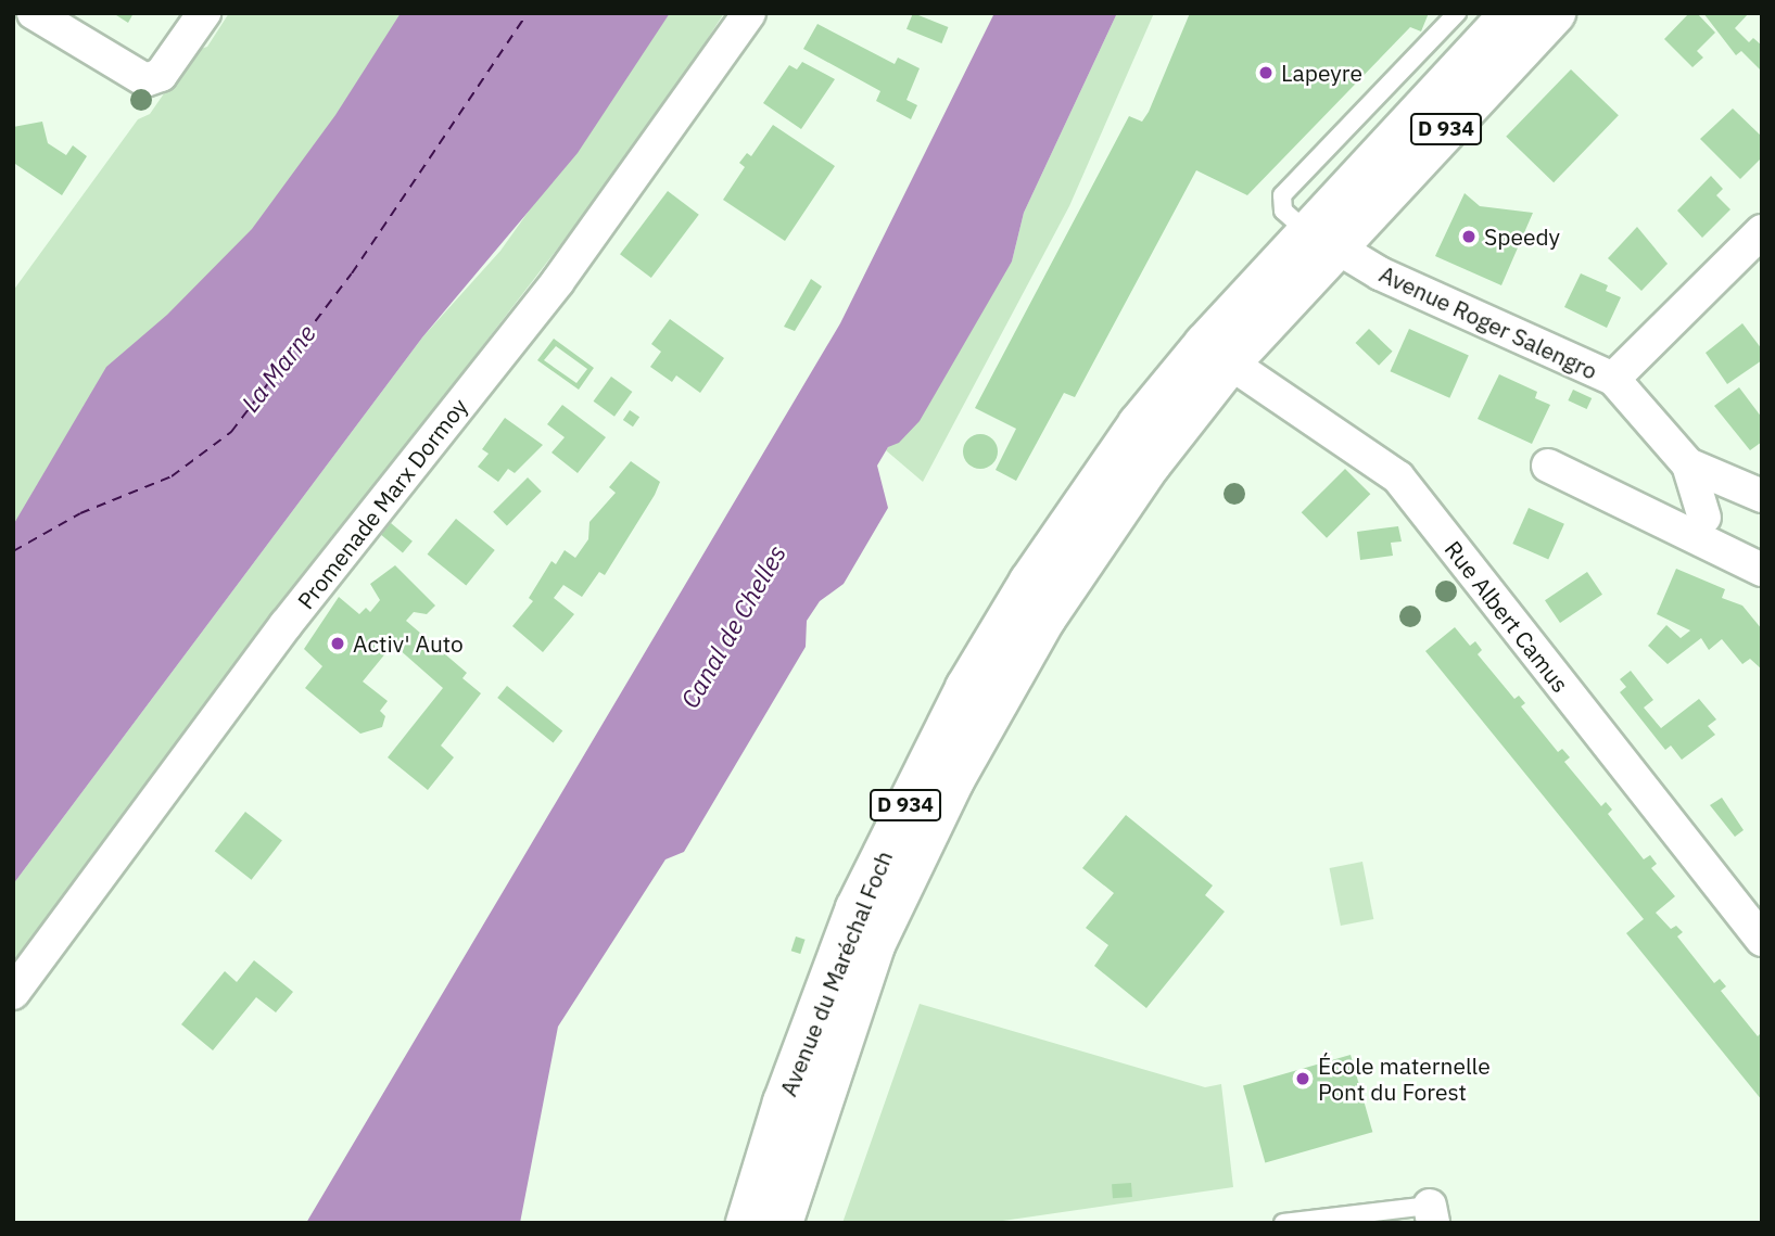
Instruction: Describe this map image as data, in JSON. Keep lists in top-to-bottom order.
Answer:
{
  "streets": {
    "main road": ["D 934", "Avenue du Maréchal Foch"],
    "street": ["Avenue Roger Salengro", "Promenade Marx Dormoy", "Rue Albert Camus"]
  },
  "crossings": [
    ["D 934", "Avenue Roger Salengro"],
    ["D 934", "Rue Albert Camus"],
    ["D 934", "Avenue du Maréchal Foch"],
    ["Rue Albert Camus", "Avenue du Maréchal Foch"]
  ],
  "water": ["La Marne", "Canal de Chelles"],
  "places": [
    "Lapeyre",
    "Speedy",
    "Activ' Auto",
    "École maternelle Pont du Forest"
  ]
}
